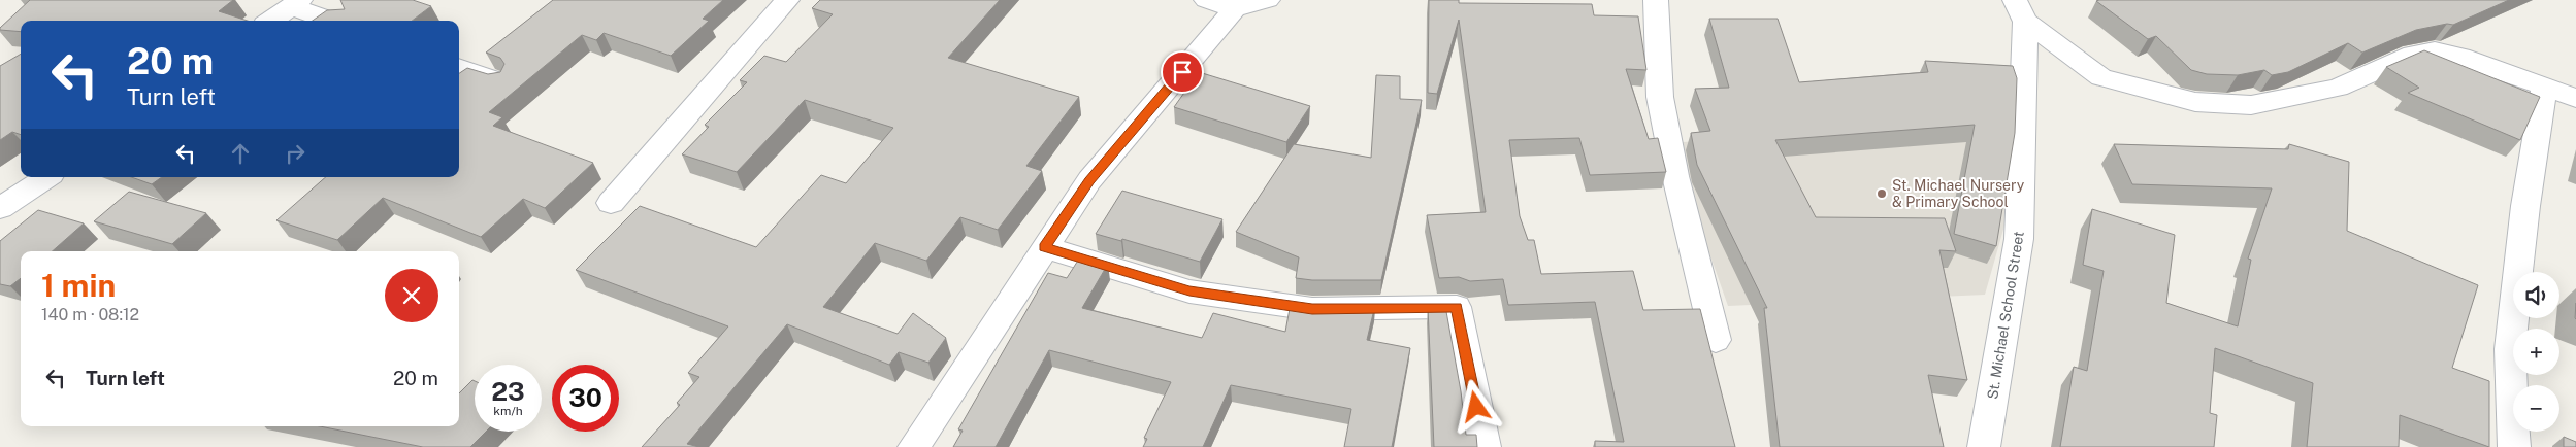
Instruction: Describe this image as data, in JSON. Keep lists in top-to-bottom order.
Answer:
{
  "streets": {
    "street": ["St. Michael School Street"]
  },
  "places": ["St. Michael Nursery & Primary School"],
  "page": {
    "turn": ["20 m", "Turn left"],
    "heading": ["1 min", "140 m · 08:12"],
    "map_buttons": ["+", "−"],
    "list": [
      {
        "name": "Turn left",
        "value": "20 m"
      }
    ],
    "speed": "23 km/h",
    "limit": "30"
  }
}
